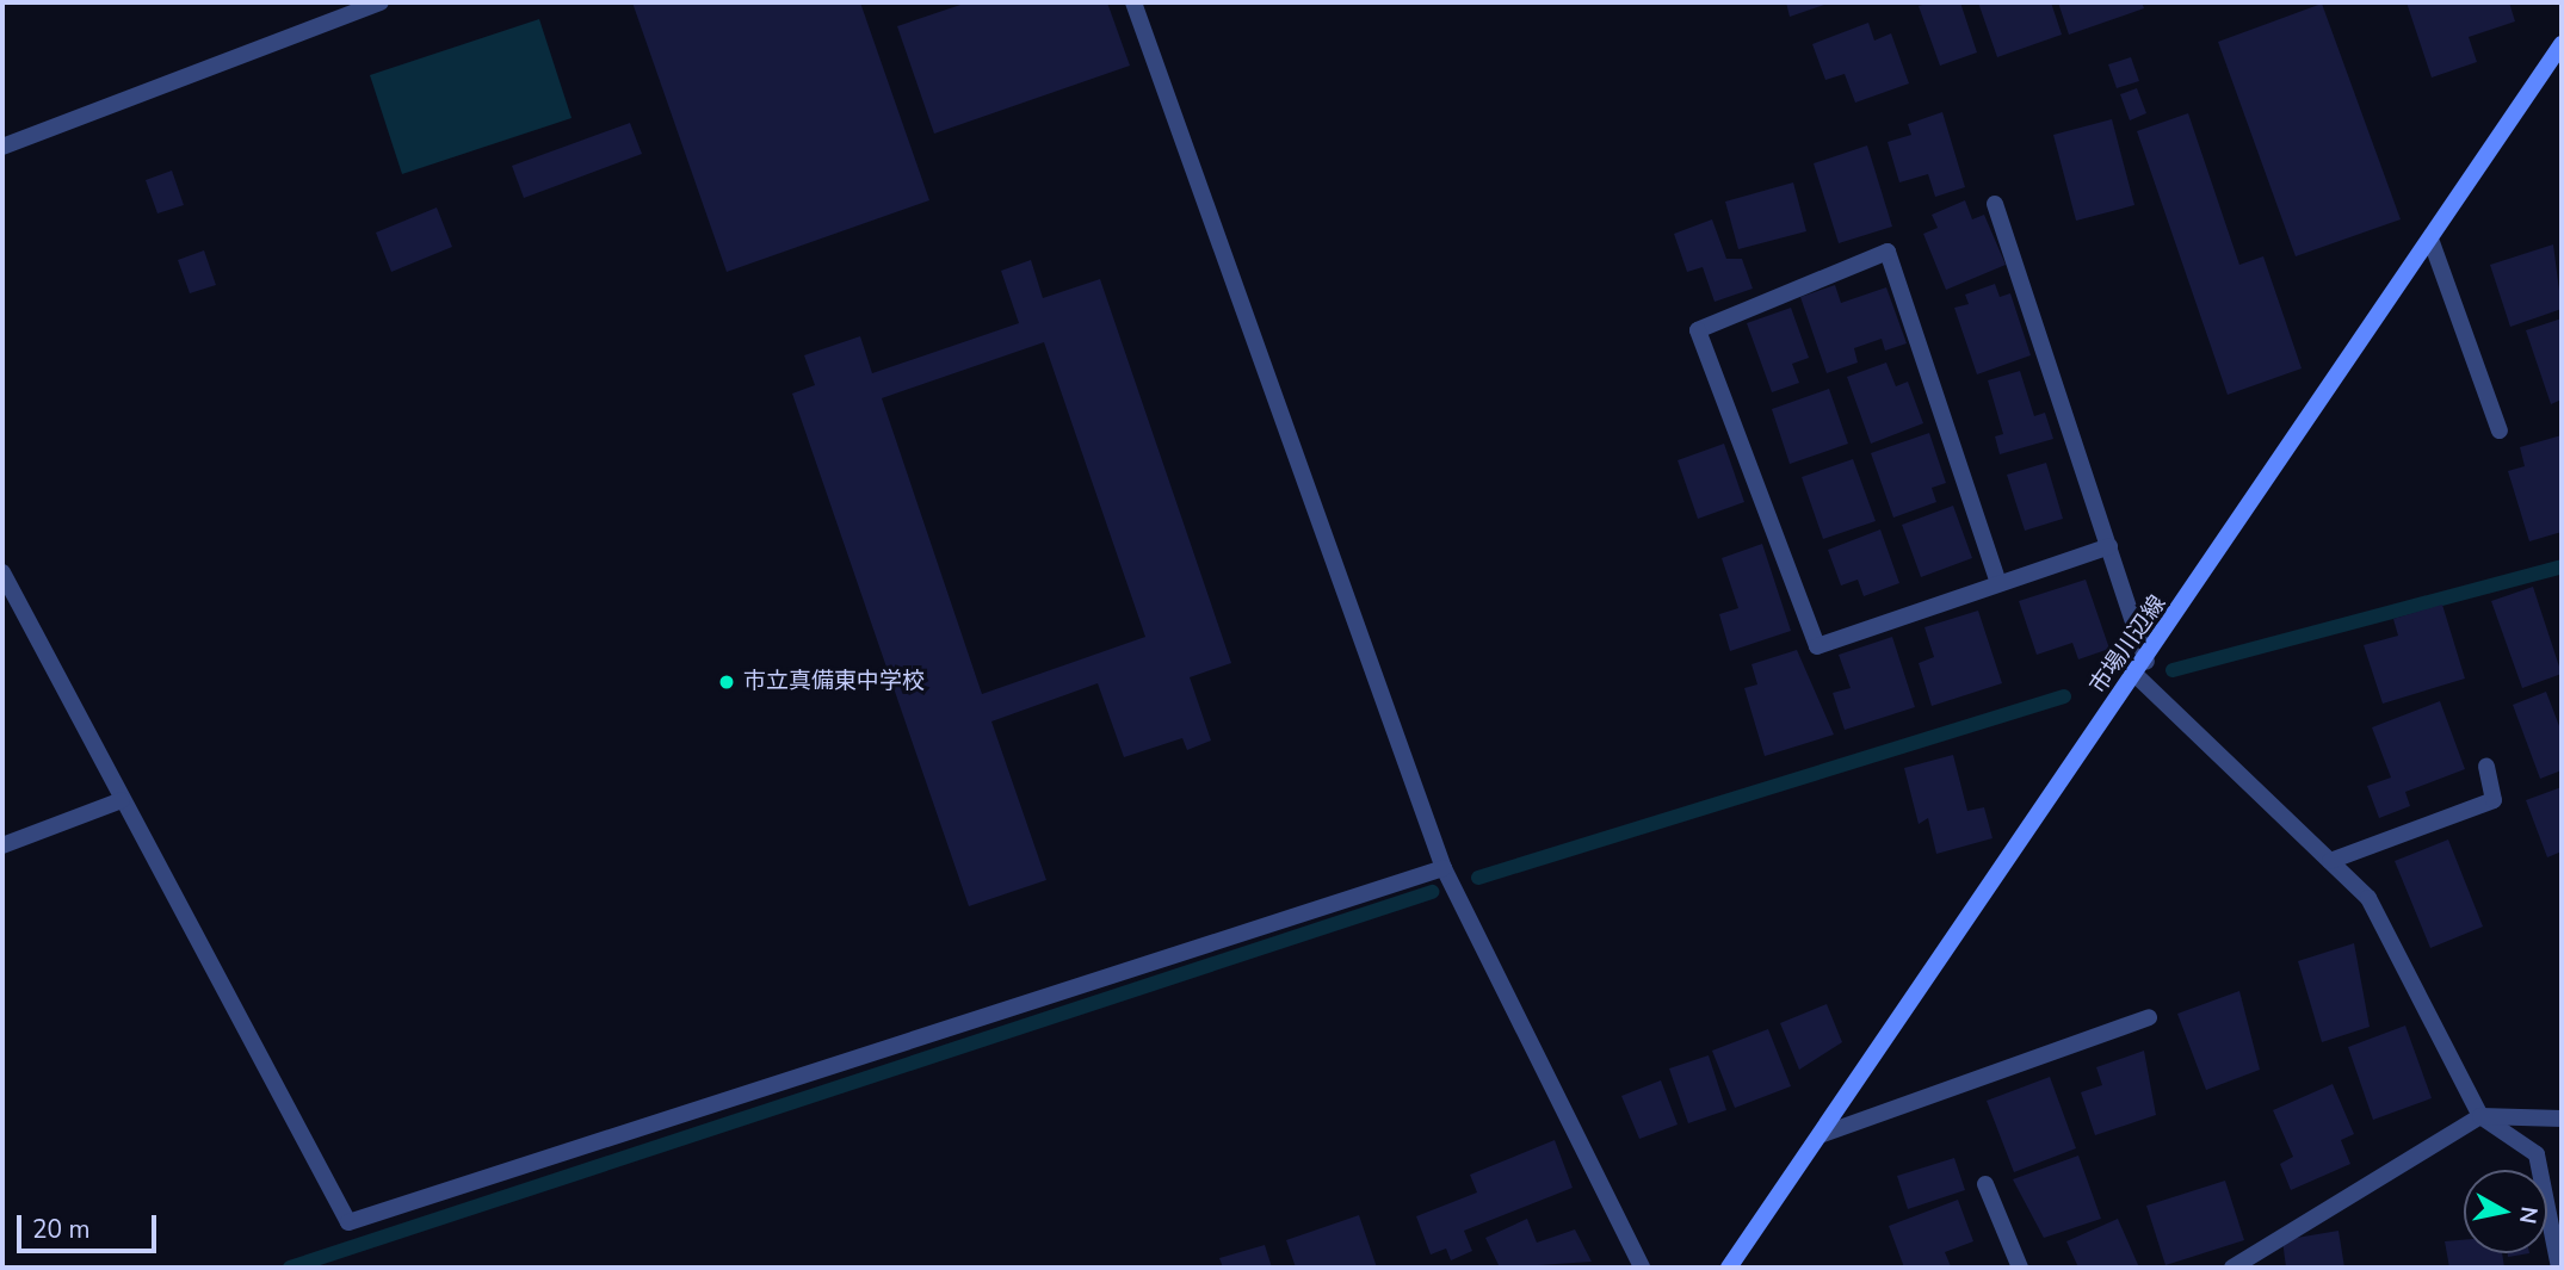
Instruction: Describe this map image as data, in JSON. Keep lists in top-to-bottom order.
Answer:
{
  "streets": {
    "main road": ["市場川辺線"]
  },
  "places": ["市立真備東中学校"],
  "scale_bar": "20 m",
  "north": "right"
}
